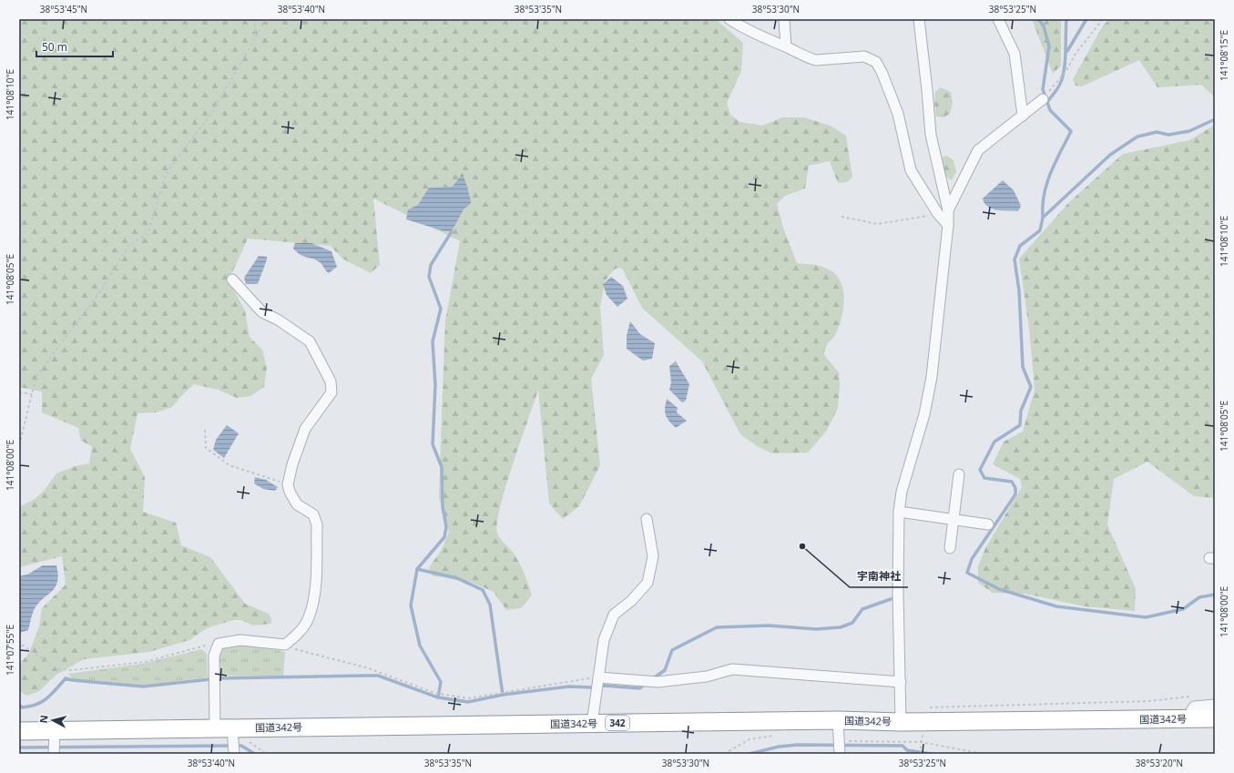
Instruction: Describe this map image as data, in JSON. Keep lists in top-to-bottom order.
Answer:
{
  "streets": {
    "highway": ["国道342号", "342"]
  },
  "places": ["宇南神社"],
  "scale_bar": "50 m",
  "north": "left",
  "coordinates": [
    "38°53'45\"N",
    "38°53'40\"N",
    "38°53'35\"N",
    "38°53'30\"N",
    "38°53'25\"N",
    "141°08'15\"E",
    "141°08'10\"E",
    "141°08'05\"E",
    "141°08'00\"E",
    "141°07'55\"E",
    "38°53'20\"N"
  ]
}
